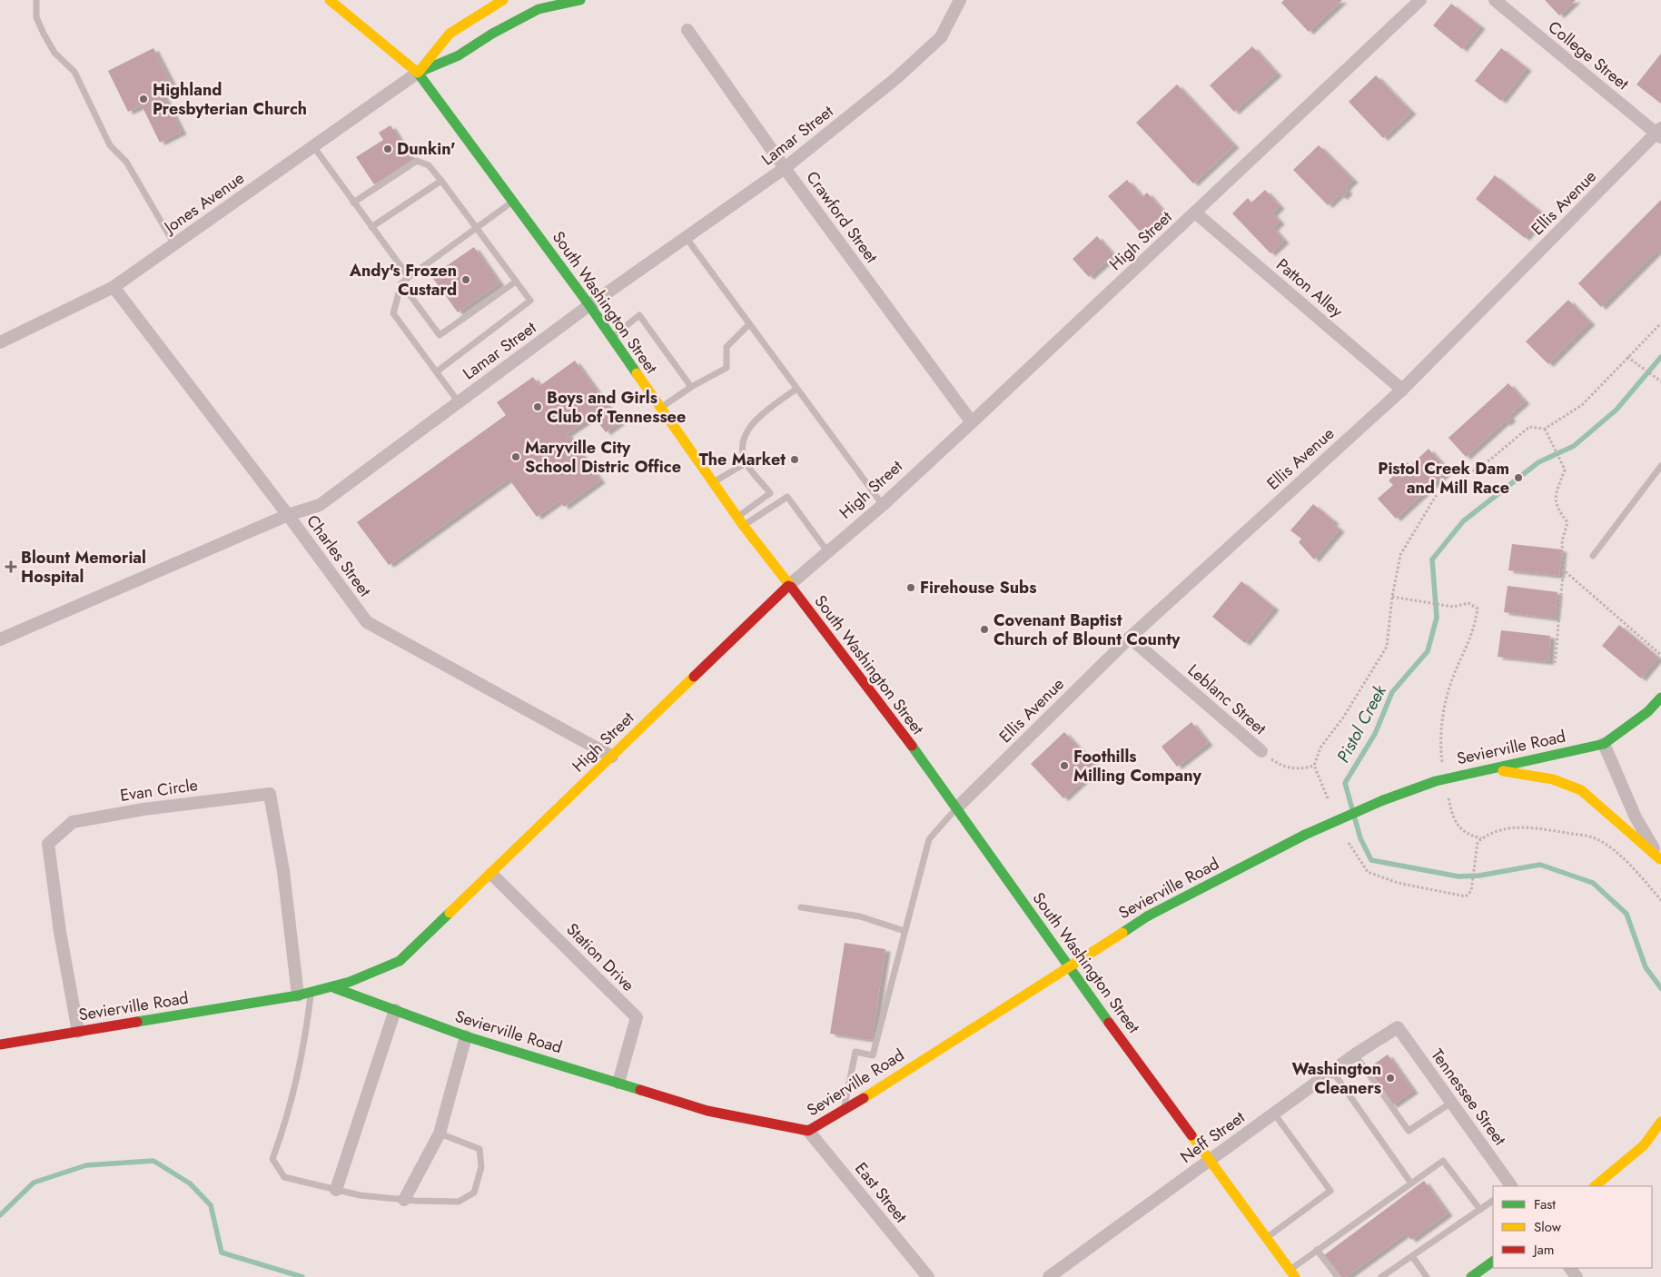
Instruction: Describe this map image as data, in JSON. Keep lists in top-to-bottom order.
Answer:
{
  "streets": {
    "main road": ["High Street", "South Washington Street", "Sevierville Road"],
    "street": [
      "College Street",
      "Lamar Street",
      "Jones Avenue",
      "Ellis Avenue",
      "Crawford Street",
      "Patton Alley",
      "Charles Street",
      "Leblanc Street",
      "Evan Circle",
      "Station Drive",
      "Tennessee Street",
      "Neff Street",
      "East Street"
    ]
  },
  "crossings": [
    ["College Street", "Ellis Avenue"],
    ["Lamar Street", "Crawford Street"],
    ["Lamar Street", "South Washington Street"],
    ["Lamar Street", "Charles Street"],
    ["Jones Avenue", "South Washington Street"],
    ["Jones Avenue", "Charles Street"],
    ["Ellis Avenue", "Patton Alley"],
    ["Ellis Avenue", "South Washington Street"],
    ["Ellis Avenue", "Leblanc Street"],
    ["Crawford Street", "High Street"],
    ["High Street", "Patton Alley"],
    ["High Street", "South Washington Street"],
    ["High Street", "Charles Street"],
    ["High Street", "Sevierville Road"],
    ["High Street", "Station Drive"],
    ["South Washington Street", "Sevierville Road"],
    ["South Washington Street", "Neff Street"],
    ["Sevierville Road", "Evan Circle"],
    ["Sevierville Road", "Station Drive"],
    ["Sevierville Road", "East Street"],
    ["Tennessee Street", "Neff Street"]
  ],
  "water": ["Pistol Creek"],
  "places": {
    "other": [
      "Highland Presbyterian Church",
      "Dunkin'",
      "Andy's Frozen Custard",
      "Boys and Girls Club of Tennessee",
      "Maryville City School Distric Office",
      "The Market",
      "Pistol Creek Dam and Mill Race",
      "Firehouse Subs",
      "Covenant Baptist Church of Blount County",
      "Foothills Milling Company",
      "Washington Cleaners"
    ],
    "health": ["Blount Memorial Hospital"]
  },
  "legend": ["Fast", "Slow", "Jam"]
}
